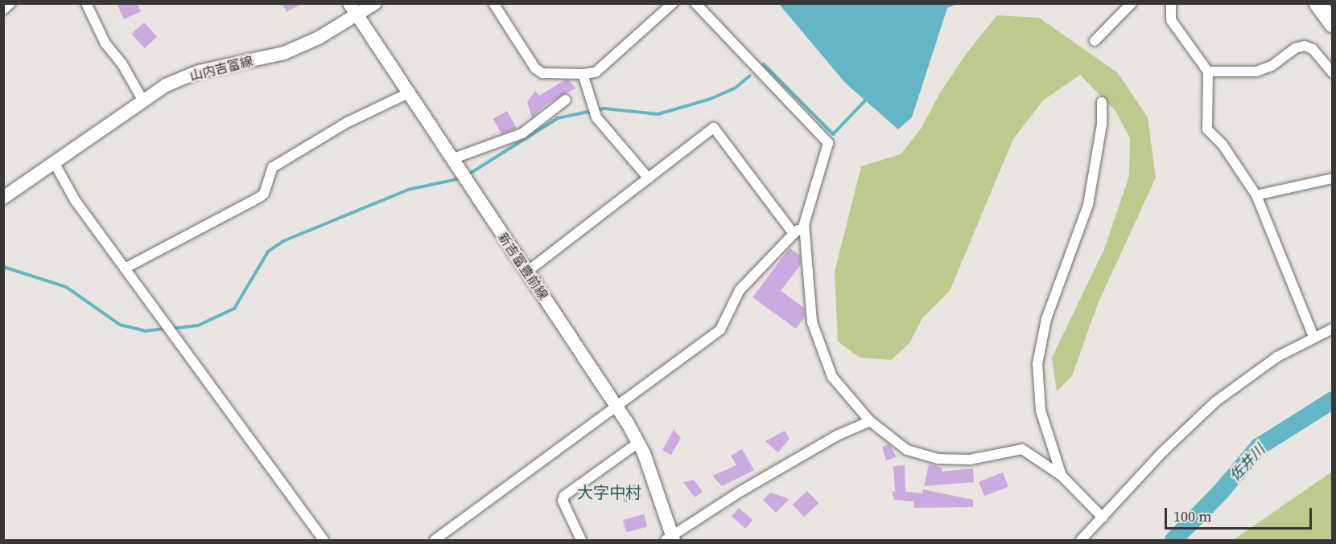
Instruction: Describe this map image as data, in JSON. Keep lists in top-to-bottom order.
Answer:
{
  "streets": {
    "main road": ["山内吉富線", "新吉富豊前線"]
  },
  "crossings": [
    ["山内吉富線", "新吉富豊前線"]
  ],
  "districts": ["大字中村"],
  "water": ["佐井川"],
  "scale_bar": "100 m"
}
